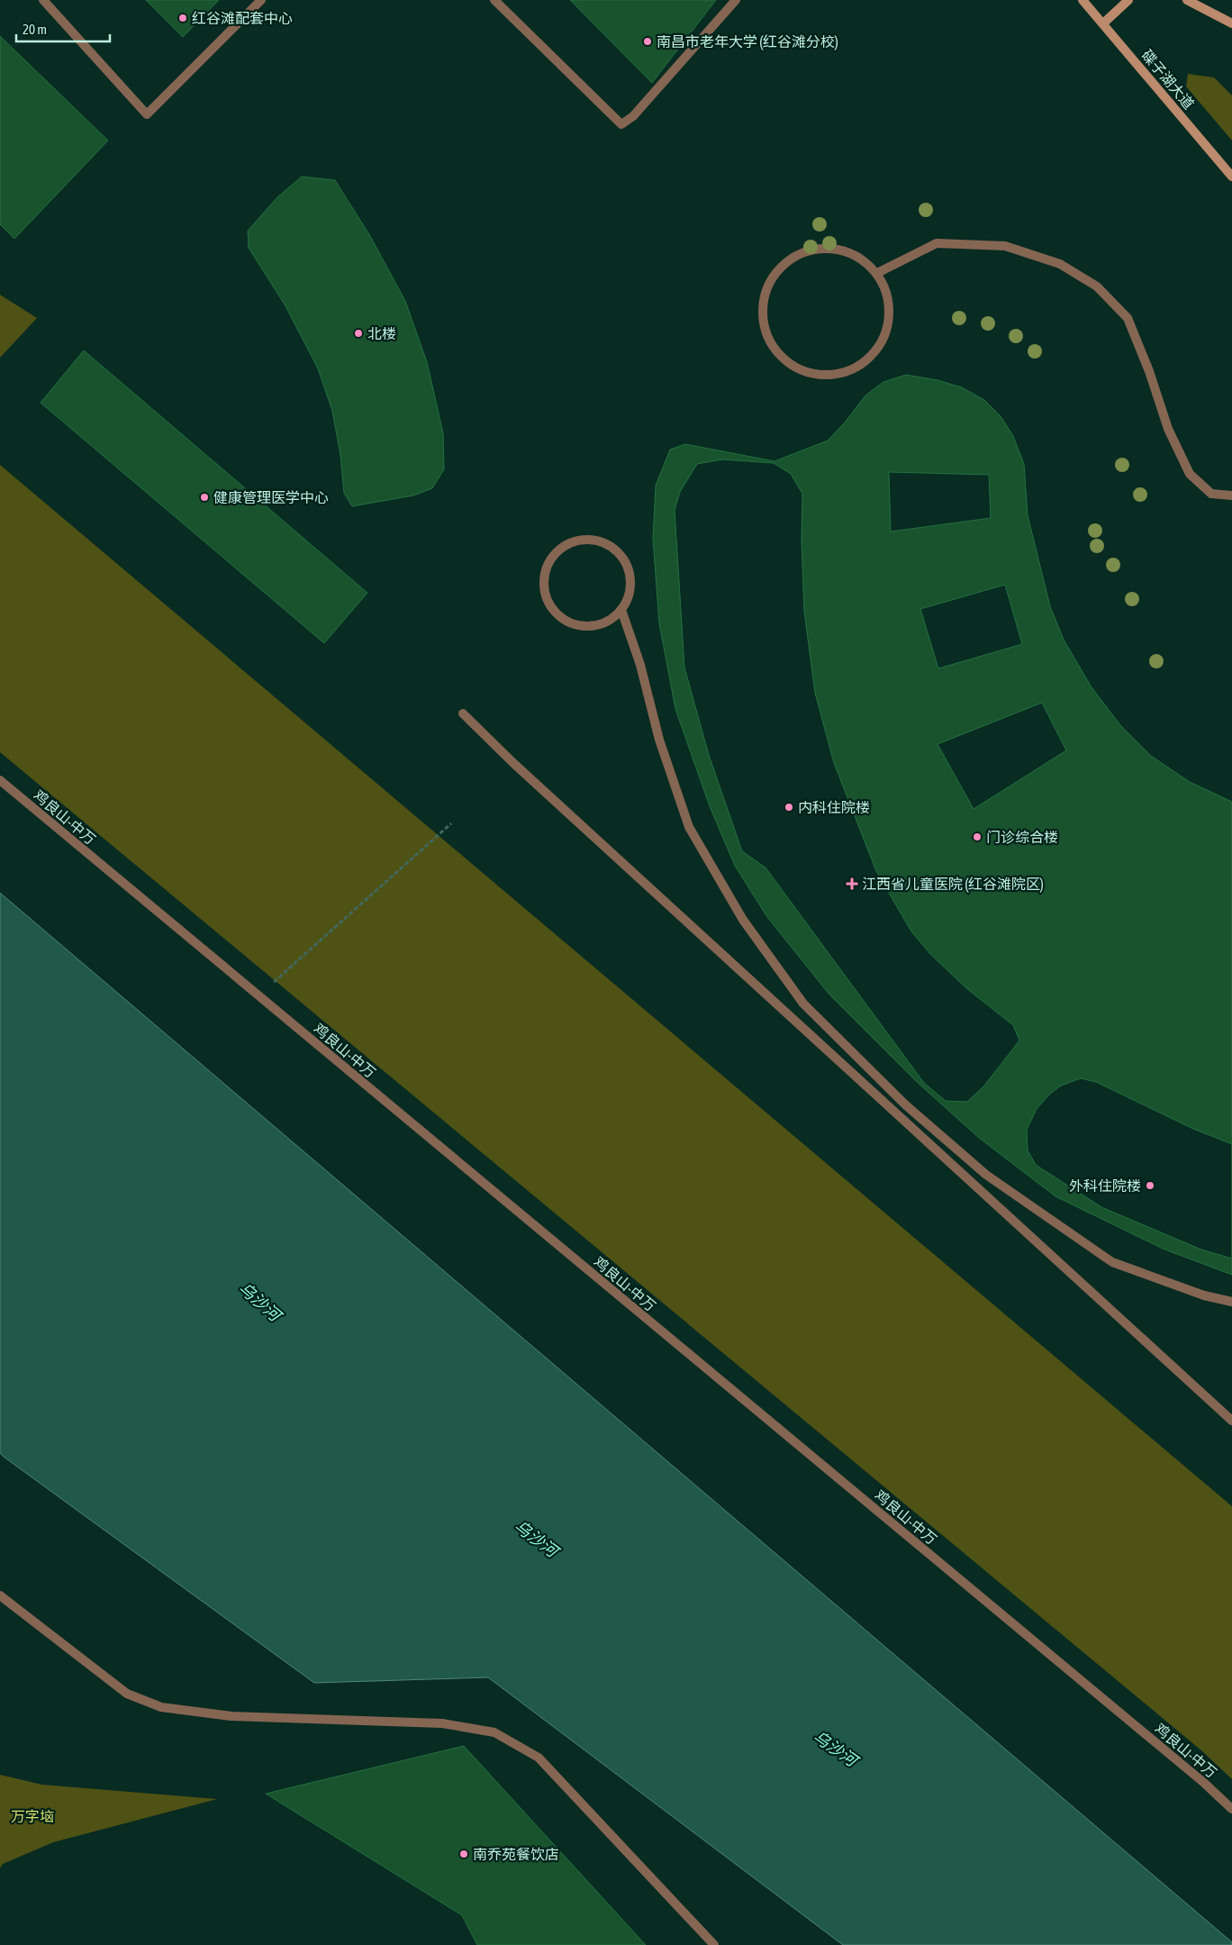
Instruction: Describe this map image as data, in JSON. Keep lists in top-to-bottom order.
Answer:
{
  "streets": {
    "main road": ["碟子湖大道"],
    "street": ["鸡良山-中万"]
  },
  "water": ["乌沙河"],
  "parks": ["万字垴"],
  "places": {
    "other": [
      "红谷滩配套中心",
      "南昌市老年大学 (红谷滩分校)",
      "北楼",
      "健康管理医学中心",
      "内科住院楼",
      "门诊综合楼",
      "外科住院楼",
      "南乔苑餐饮店"
    ],
    "health": ["江西省儿童医院 (红谷滩院区)"]
  },
  "scale_bar": "20 m"
}
